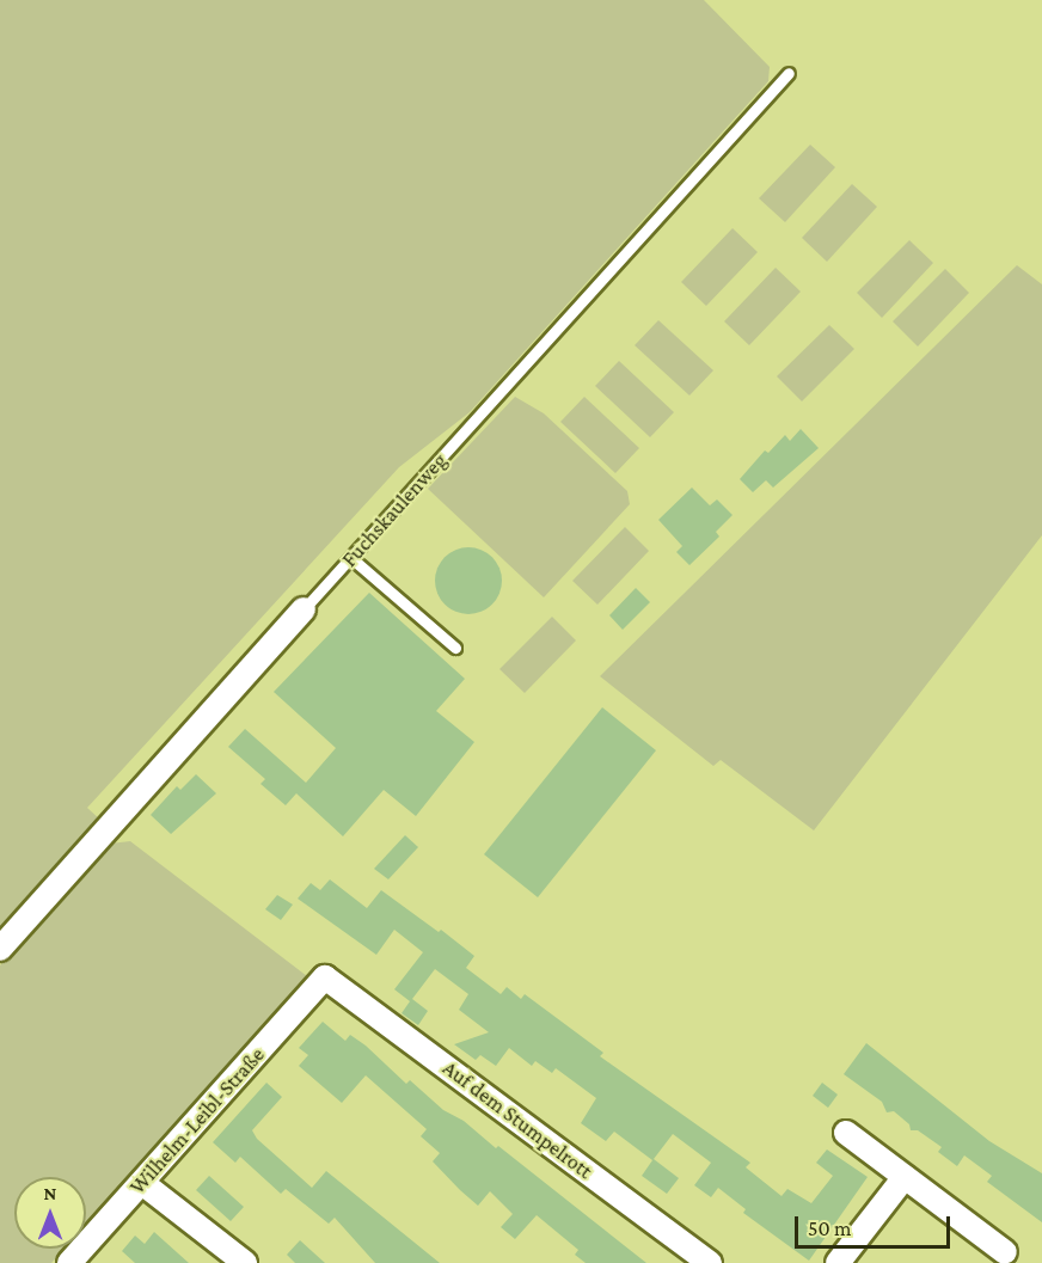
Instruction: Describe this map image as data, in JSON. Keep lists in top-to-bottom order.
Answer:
{
  "streets": {
    "street": ["Fuchskaulenweg", "Auf dem Stumpelrott", "Wilhelm-Leibl-Straße"]
  },
  "crossings": [
    ["Auf dem Stumpelrott", "Wilhelm-Leibl-Straße"]
  ],
  "scale_bar": "50 m",
  "north": "top"
}
